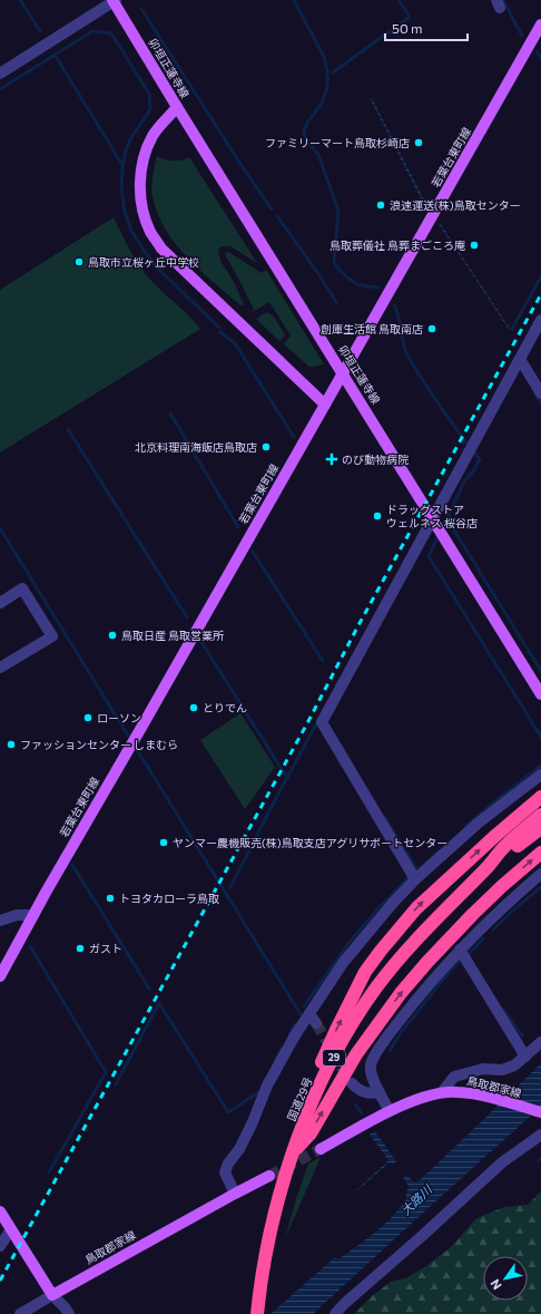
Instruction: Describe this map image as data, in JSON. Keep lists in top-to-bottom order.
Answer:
{
  "streets": {
    "highway": ["29", "国道29号"],
    "main road": ["卯垣正蓮寺線", "若葉台東町線", "鳥取郡家線"]
  },
  "water": ["大路川"],
  "places": {
    "other": [
      "ファミリーマート鳥取杉崎店",
      "浪速運送(株)鳥取センター",
      "鳥取葬儀社 鳥葬まごころ庵",
      "鳥取市立桜ヶ丘中学校",
      "創庫生活館 鳥取南店",
      "北京料理南海飯店鳥取店",
      "ドラッグストア ウェルネス 桜谷店",
      "鳥取日産 鳥取営業所",
      "とりでん",
      "ローソン",
      "ファッションセンター しまむら",
      "ヤンマー農機販売(株)鳥取支店アグリサポートセンター",
      "トヨタカローラ鳥取",
      "ガスト"
    ],
    "health": ["のび動物病院"]
  },
  "scale_bar": "50 m",
  "north": "bottom left"
}
